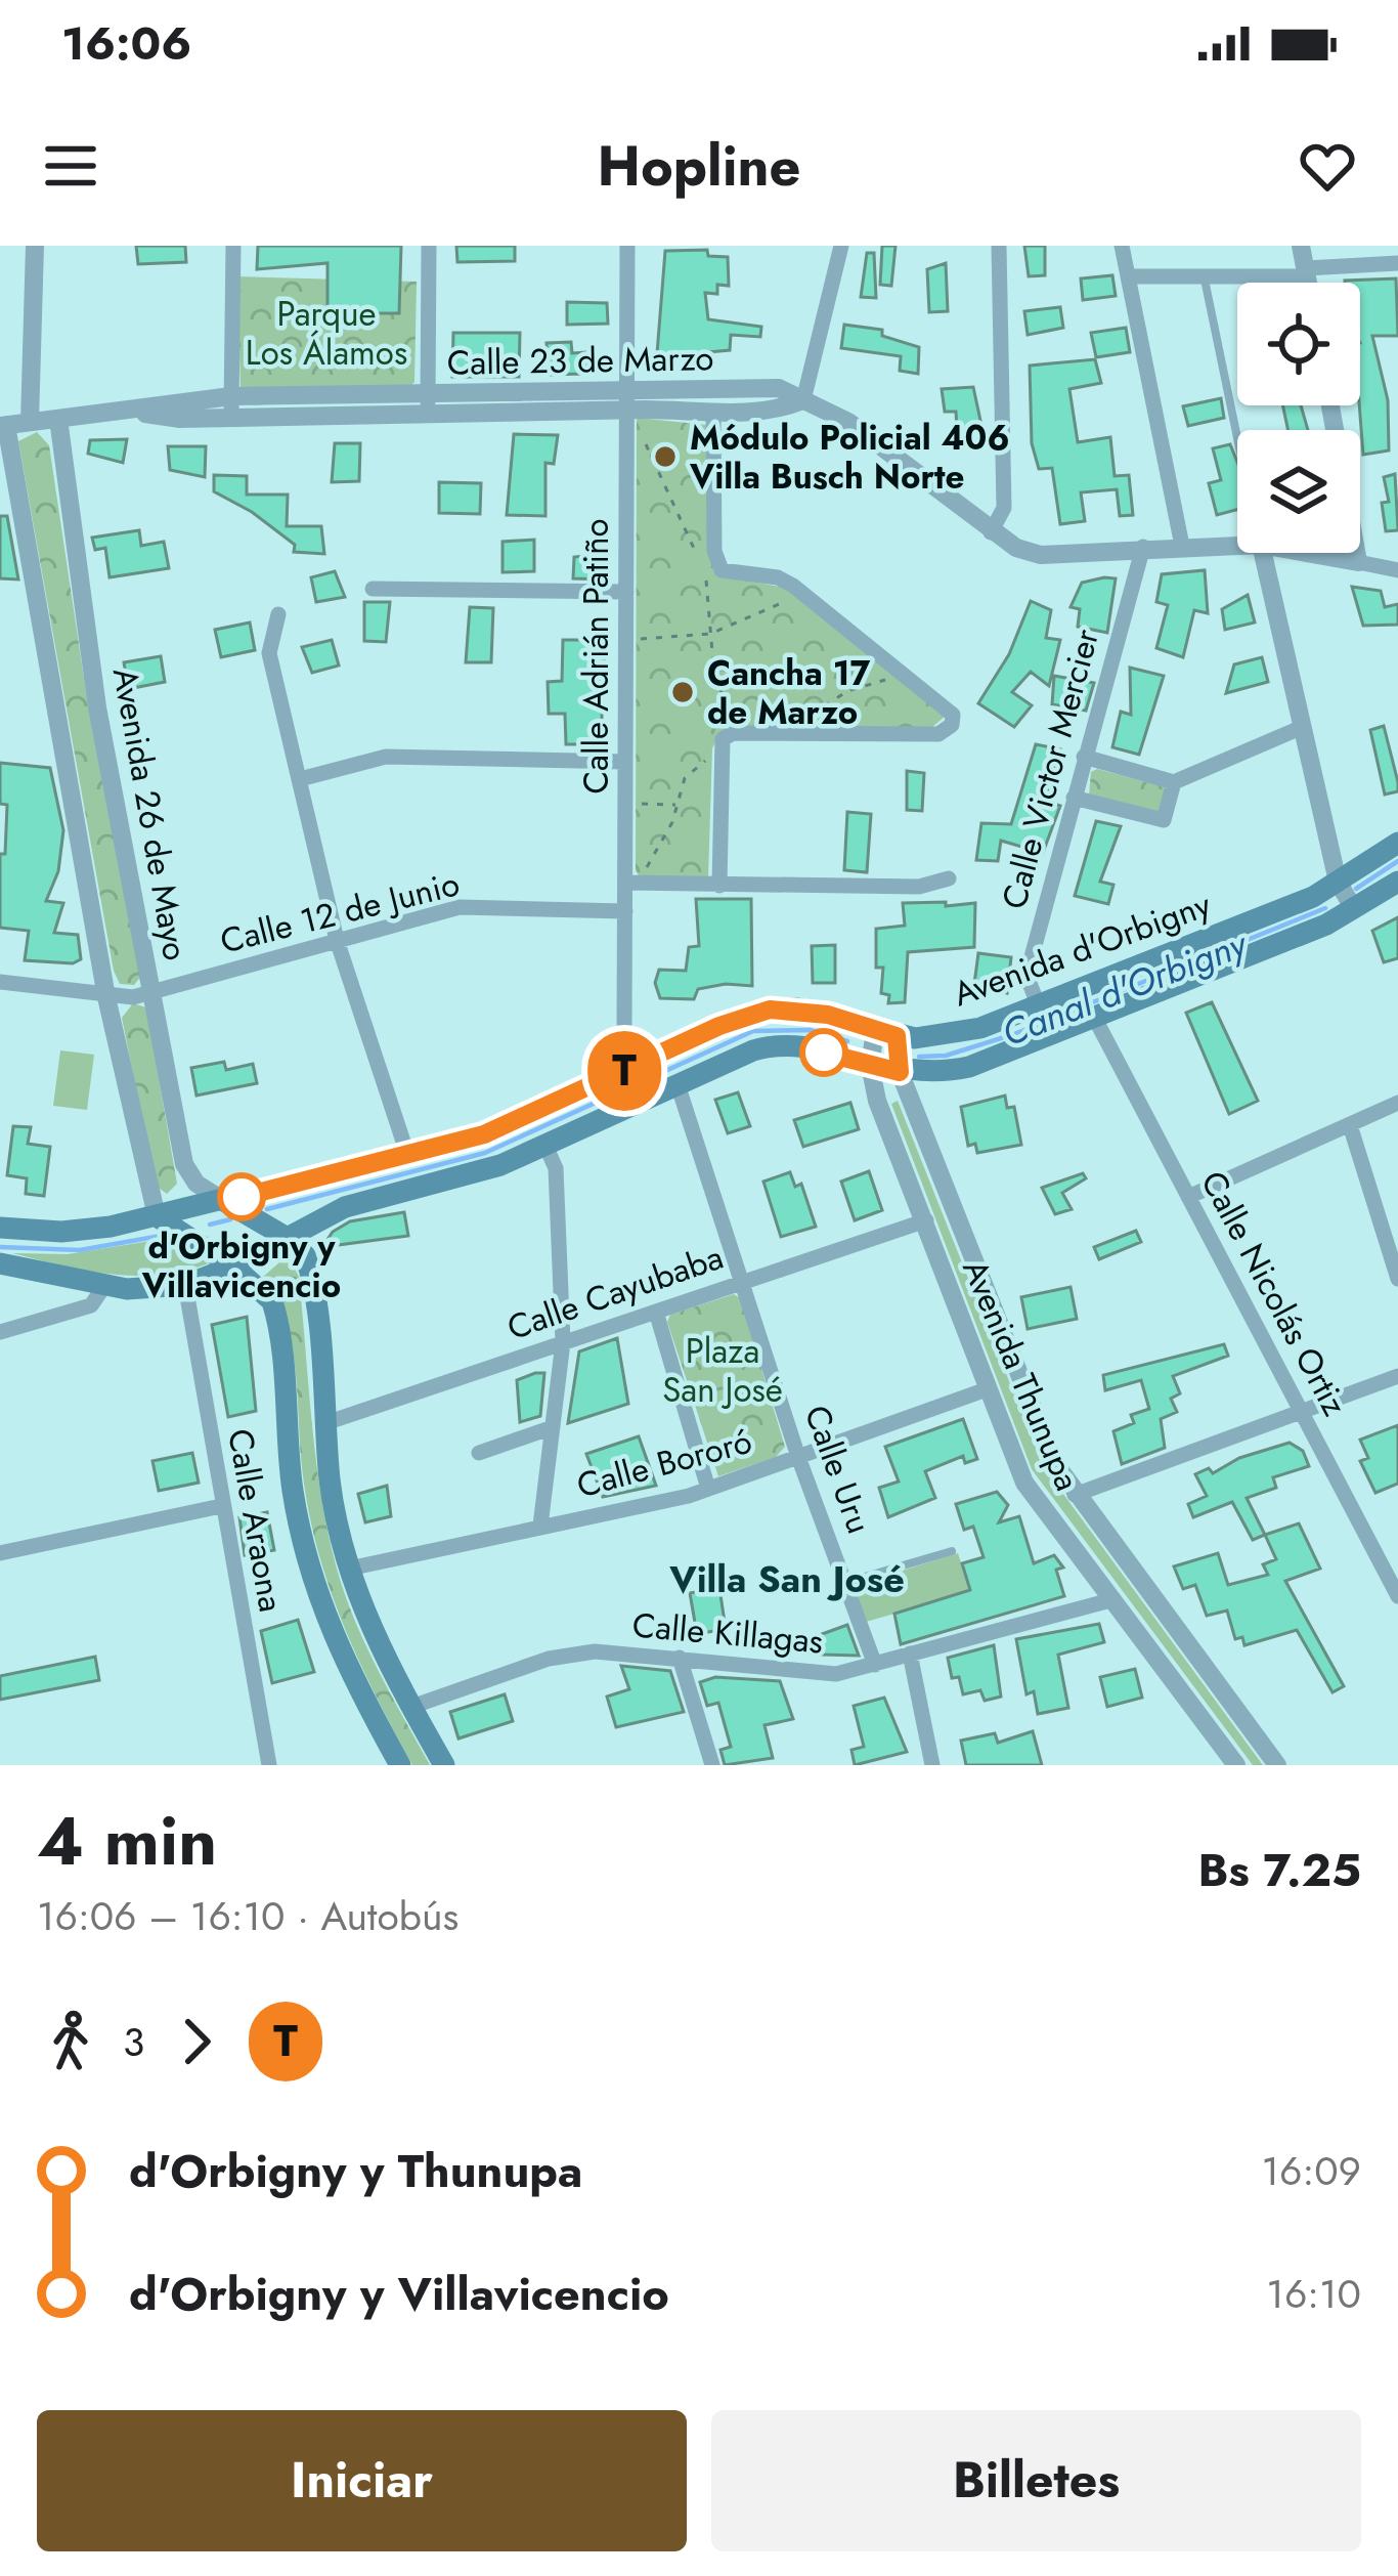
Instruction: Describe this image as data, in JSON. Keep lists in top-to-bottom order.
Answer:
{
  "streets": {
    "main road": ["Avenida d'Orbigny"],
    "street": [
      "Calle 23 de Marzo",
      "Calle Adrián Patiño",
      "Calle Victor Mercier",
      "Avenida 26 de Mayo",
      "Calle 12 de Junio",
      "Calle Cayubaba",
      "Calle Nicolás Ortiz",
      "Avenida Thunupa",
      "Calle Bororó",
      "Calle Uru",
      "Calle Araona",
      "Calle Killagas"
    ]
  },
  "crossings": [
    ["Calle 23 de Marzo", "Calle Adrián Patiño"],
    ["Calle 23 de Marzo", "Calle Victor Mercier"],
    ["Calle 23 de Marzo", "Avenida 26 de Mayo"],
    ["Calle Adrián Patiño", "Calle 12 de Junio"],
    ["Calle Adrián Patiño", "Avenida d'Orbigny"],
    ["Calle Victor Mercier", "Avenida d'Orbigny"],
    ["Avenida 26 de Mayo", "Calle 12 de Junio"],
    ["Avenida 26 de Mayo", "Avenida d'Orbigny"],
    ["Avenida d'Orbigny", "Calle Nicolás Ortiz"],
    ["Avenida d'Orbigny", "Avenida Thunupa"],
    ["Avenida d'Orbigny", "Calle Uru"],
    ["Avenida d'Orbigny", "Calle Araona"],
    ["Calle Cayubaba", "Avenida Thunupa"],
    ["Calle Cayubaba", "Calle Uru"],
    ["Avenida Thunupa", "Calle Bororó"],
    ["Avenida Thunupa", "Calle Killagas"],
    ["Calle Bororó", "Calle Uru"],
    ["Calle Uru", "Calle Killagas"]
  ],
  "districts": ["Villa San José"],
  "water": ["Canal d'Orbigny"],
  "parks": ["Parque Los Álamos", "Plaza San José"],
  "places": ["Módulo Policial 406 Villa Busch Norte", "Cancha 17 de Marzo", "d'Orbigny y Villavicencio"],
  "lines": ["bus line T"],
  "page": {
    "status": "16:06",
    "header": "Hopline",
    "on_map": "T",
    "heading": ["4 min", "16:06 – 16:10 · Autobús", "Bs 7.25"],
    "legs": ["3", "T"],
    "list": [
      {
        "name": "d'Orbigny y Thunupa",
        "value": "16:09"
      },
      {
        "name": "d'Orbigny y Villavicencio",
        "value": "16:10"
      }
    ],
    "buttons": ["Iniciar", "Billetes"]
  }
}
